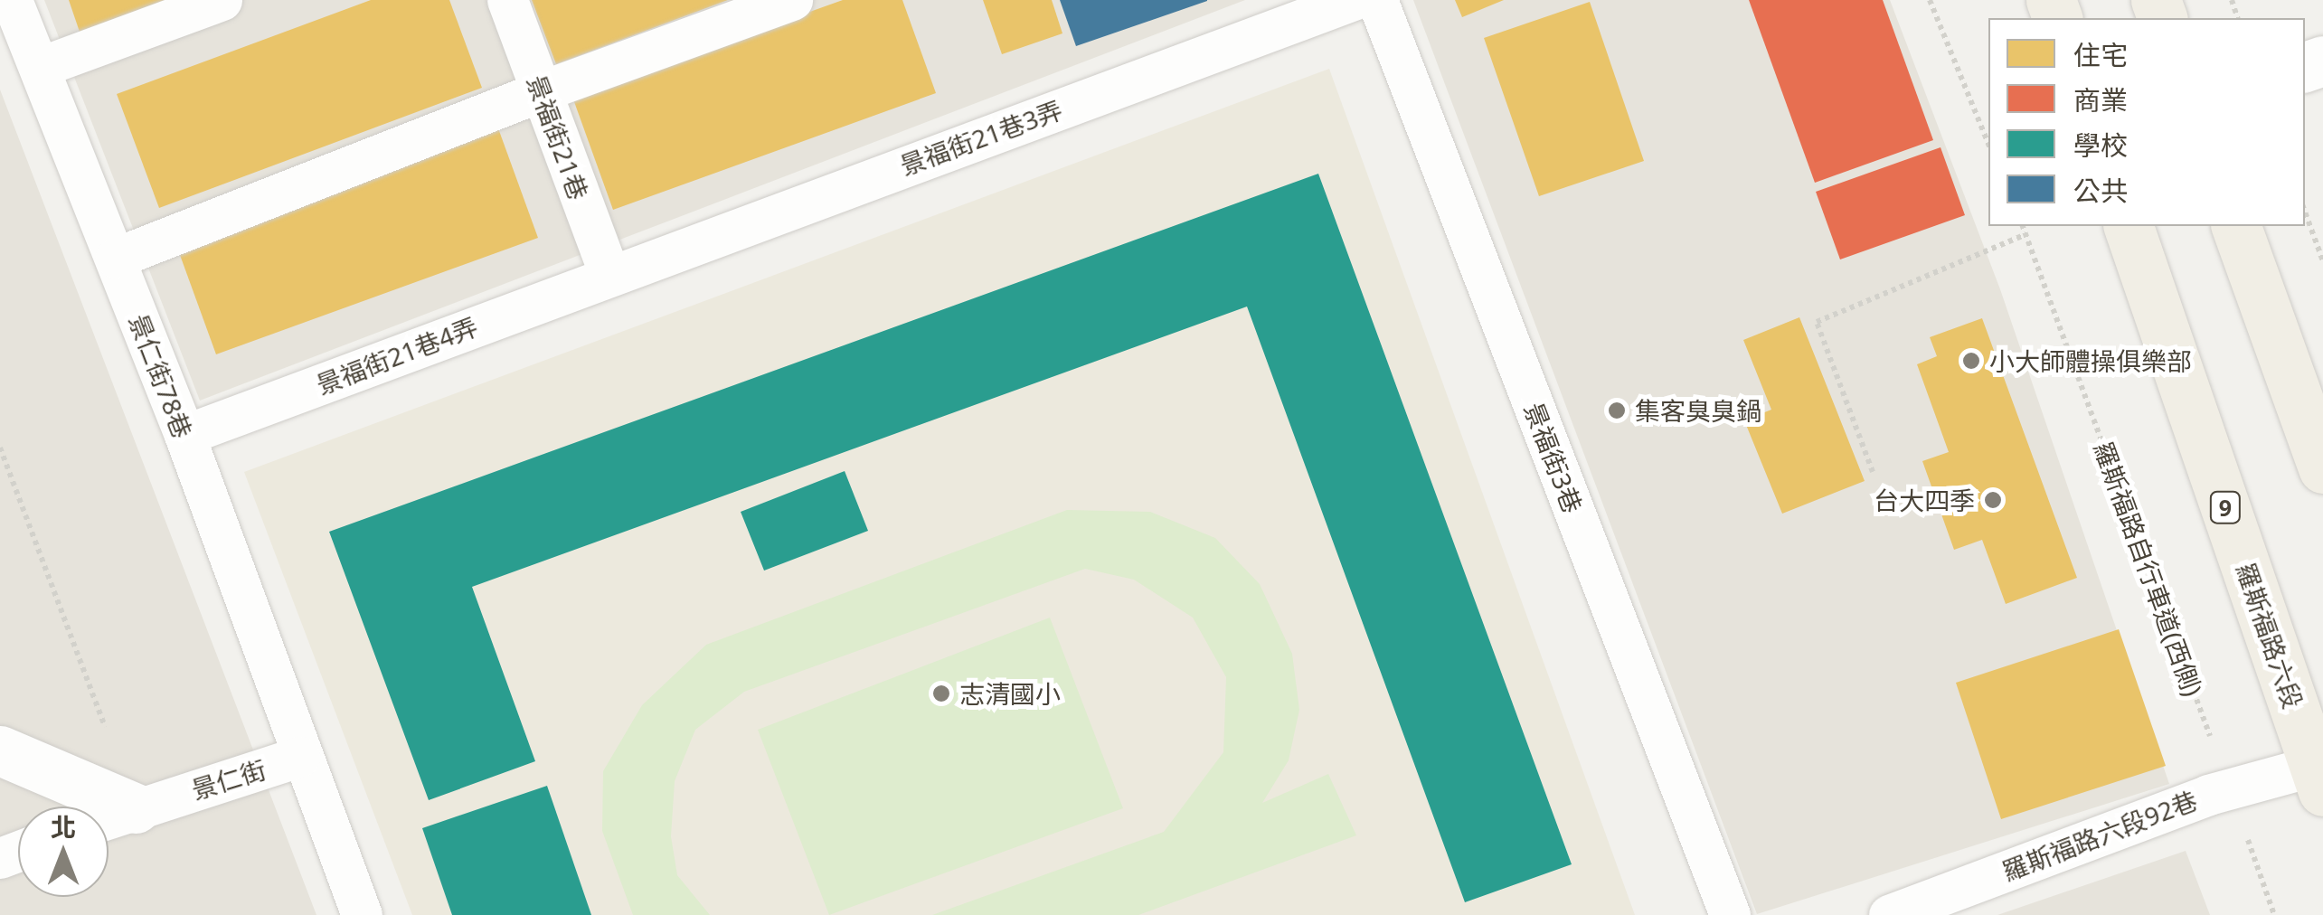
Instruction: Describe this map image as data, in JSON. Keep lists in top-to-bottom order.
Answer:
{
  "streets": {
    "main road": ["9", "羅斯福路六段"],
    "lane": [
      "景福街21巷",
      "景福街21巷3弄",
      "景福街21巷4弄",
      "景仁街78巷",
      "景福街3巷",
      "景仁街",
      "羅斯福路六段92巷"
    ],
    "path": ["羅斯福路自行車道(西側)"]
  },
  "crossings": [
    ["景福街21巷", "景福街21巷3弄"],
    ["景福街21巷", "景福街21巷4弄"],
    ["景福街21巷3弄", "景福街21巷4弄"],
    ["景福街21巷4弄", "景仁街78巷"],
    ["景仁街78巷", "景仁街"],
    ["羅斯福路自行車道(西側)", "羅斯福路六段92巷"],
    ["羅斯福路六段", "羅斯福路六段92巷"]
  ],
  "places": [
    "小大師體操俱樂部",
    "集客臭臭鍋",
    "台大四季",
    "志清國小"
  ],
  "legend": [
    "住宅",
    "商業",
    "學校",
    "公共"
  ],
  "north": "top"
}
